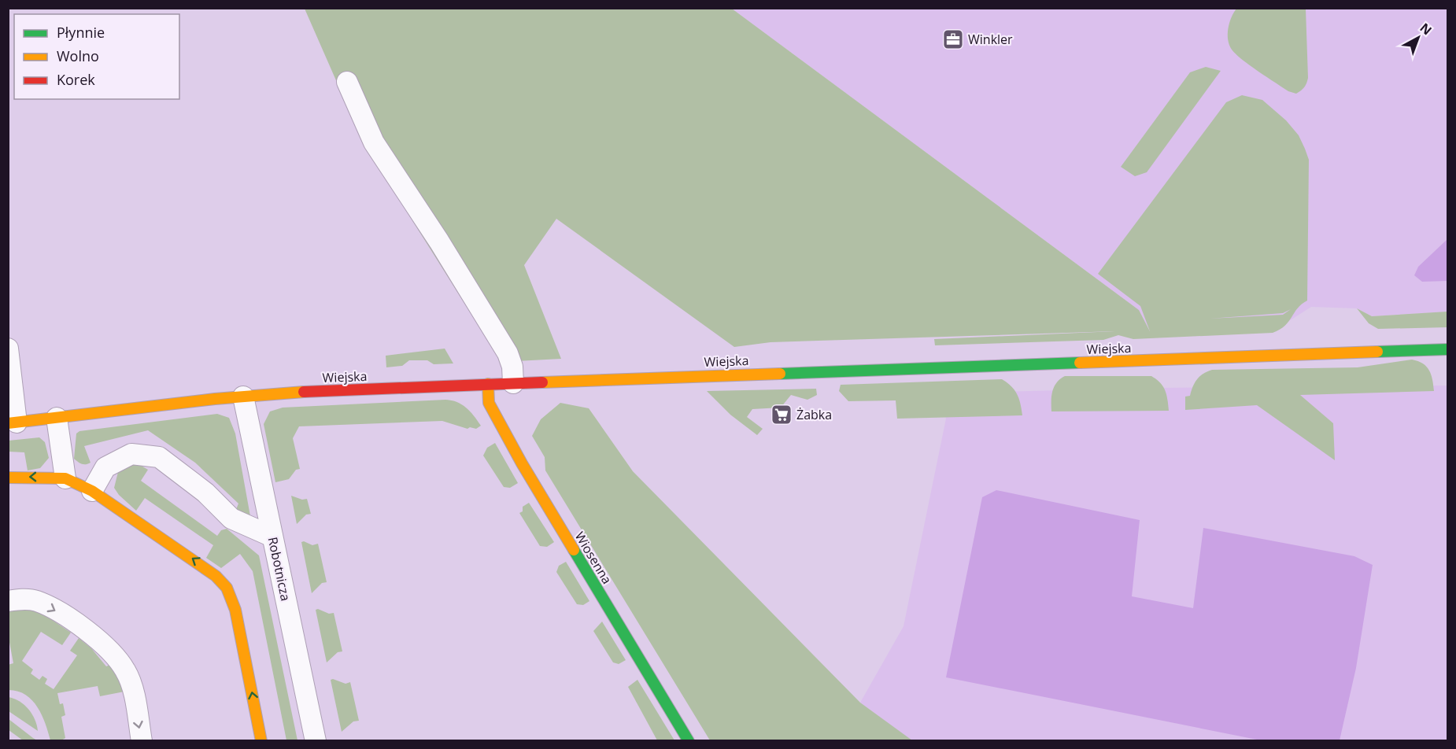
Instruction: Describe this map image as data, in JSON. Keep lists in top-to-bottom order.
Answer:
{
  "streets": {
    "street": ["Wiejska", "Wiosenna", "Robotnicza"]
  },
  "crossings": [
    ["Wiejska", "Wiosenna"],
    ["Wiejska", "Robotnicza"]
  ],
  "places": {
    "office": ["Winkler"],
    "supermarket": ["Żabka"]
  },
  "legend": ["Płynnie", "Wolno", "Korek"],
  "north": "top right"
}
